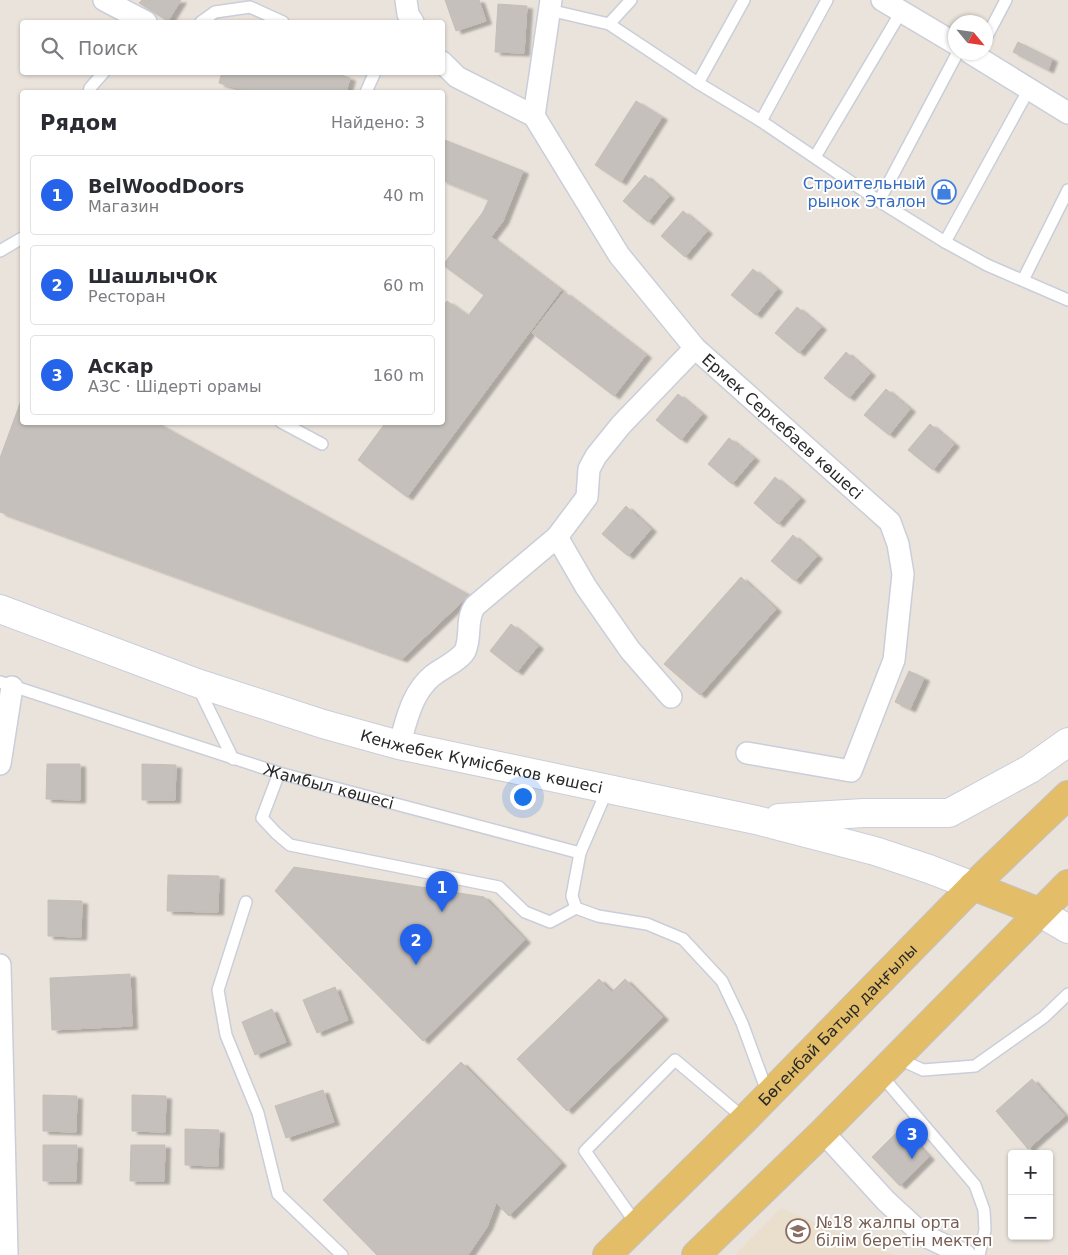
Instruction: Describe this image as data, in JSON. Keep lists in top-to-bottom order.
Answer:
{
  "streets": {
    "main road": ["Бөгенбай Батыр даңғылы"],
    "street": ["Ермек Серкебаев көшесі", "Кенжебек Күмісбеков көшесі", "Жамбыл көшесі"]
  },
  "crossings": [
    ["Кенжебек Күмісбеков көшесі", "Бөгенбай Батыр даңғылы"]
  ],
  "places": {
    "shop": ["Строительный рынок Эталон"],
    "school or university": ["№18 жалпы орта білім беретін мектеп"]
  },
  "north": "bottom right",
  "page": {
    "search": "Поиск",
    "heading": ["Рядом", "Найдено: 3"],
    "list": [
      {
        "mark": "1",
        "name": "BelWoodDoors",
        "note": "Магазин",
        "value": "40 m"
      },
      {
        "mark": "2",
        "name": "ШашлычОк",
        "note": "Ресторан",
        "value": "60 m"
      },
      {
        "mark": "3",
        "name": "Аскар",
        "note": "АЗС · Шідерті орамы",
        "value": "160 m"
      }
    ],
    "pins": ["1", "2", "3"],
    "map_buttons": ["+", "−"]
  }
}
